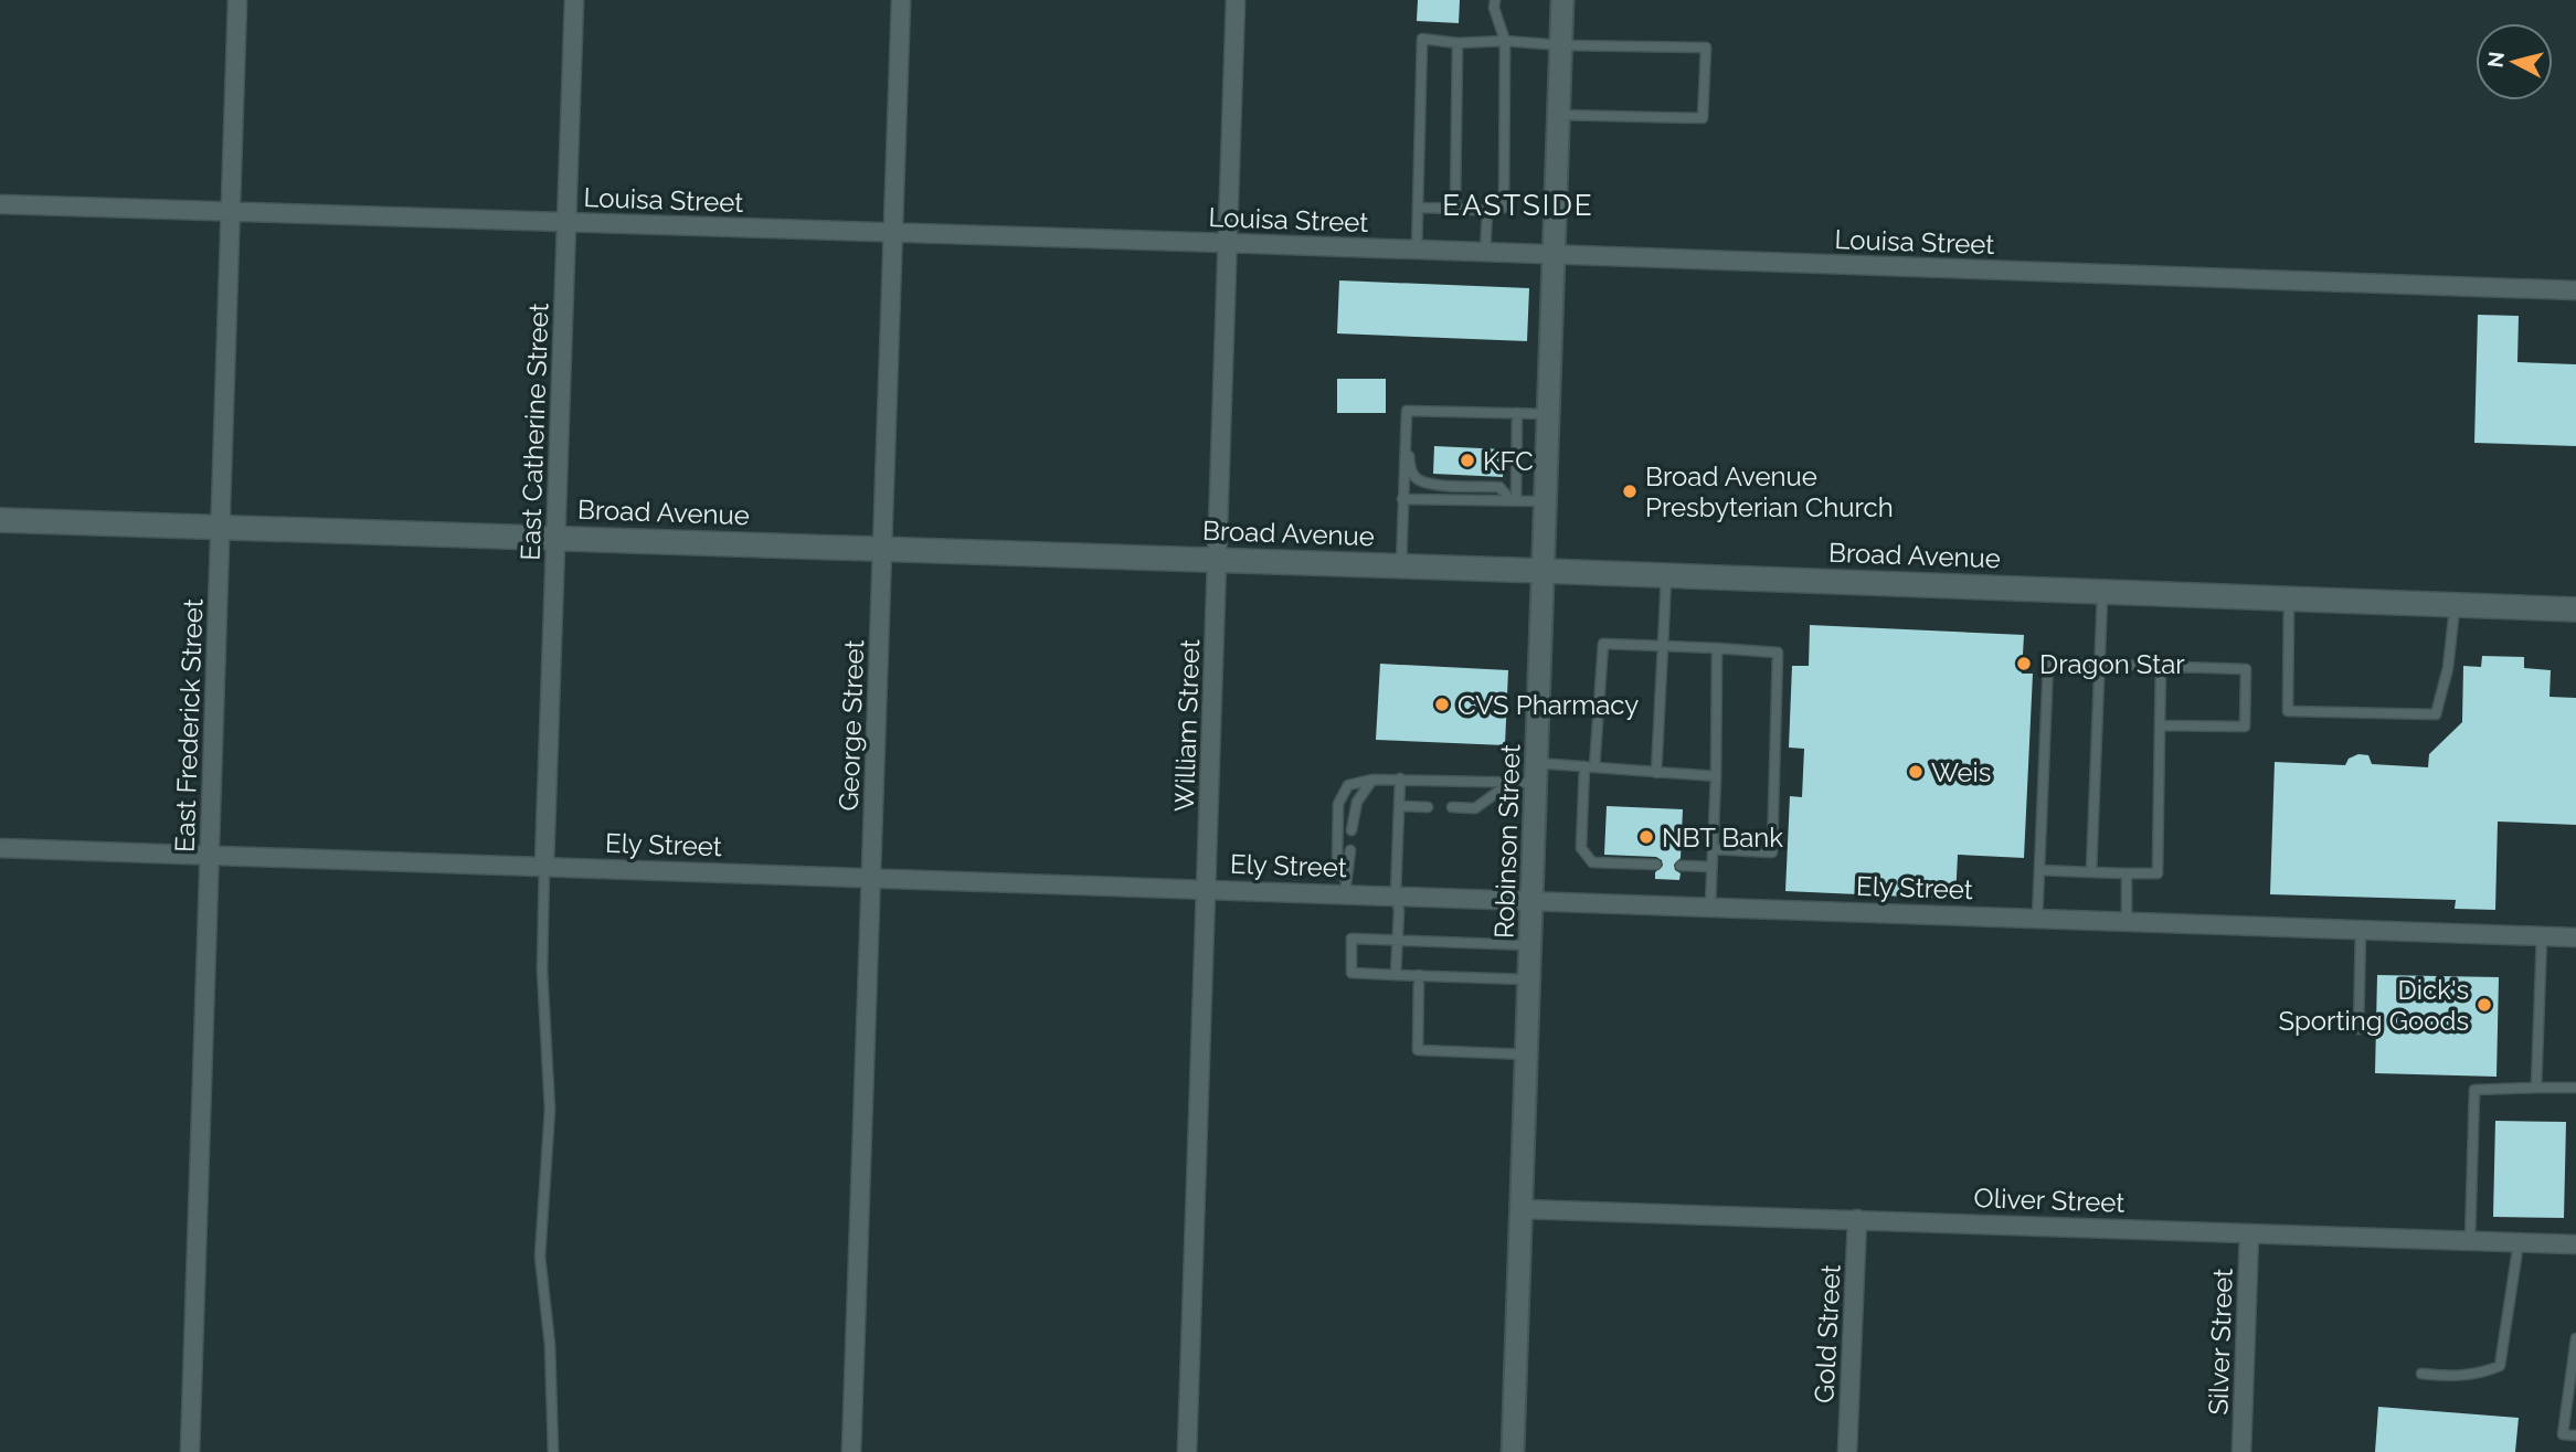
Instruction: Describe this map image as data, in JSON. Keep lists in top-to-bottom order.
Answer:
{
  "streets": {
    "main road": ["Broad Avenue"],
    "street": [
      "Louisa Street",
      "East Catherine Street",
      "East Frederick Street",
      "George Street",
      "William Street",
      "Robinson Street",
      "Ely Street",
      "Oliver Street",
      "Gold Street",
      "Silver Street"
    ]
  },
  "crossings": [
    ["Louisa Street", "East Catherine Street"],
    ["Louisa Street", "East Frederick Street"],
    ["Louisa Street", "George Street"],
    ["Louisa Street", "William Street"],
    ["Louisa Street", "Robinson Street"],
    ["East Catherine Street", "Broad Avenue"],
    ["East Catherine Street", "Ely Street"],
    ["Broad Avenue", "East Frederick Street"],
    ["Broad Avenue", "George Street"],
    ["Broad Avenue", "William Street"],
    ["Broad Avenue", "Robinson Street"],
    ["East Frederick Street", "Ely Street"],
    ["George Street", "Ely Street"],
    ["William Street", "Ely Street"],
    ["Robinson Street", "Ely Street"],
    ["Robinson Street", "Oliver Street"],
    ["Oliver Street", "Gold Street"],
    ["Oliver Street", "Silver Street"]
  ],
  "districts": ["EASTSIDE"],
  "places": [
    "KFC",
    "Broad Avenue Presbyterian Church",
    "Dragon Star",
    "CVS Pharmacy",
    "Weis",
    "NBT Bank",
    "Dick's Sporting Goods"
  ],
  "north": "left"
}
